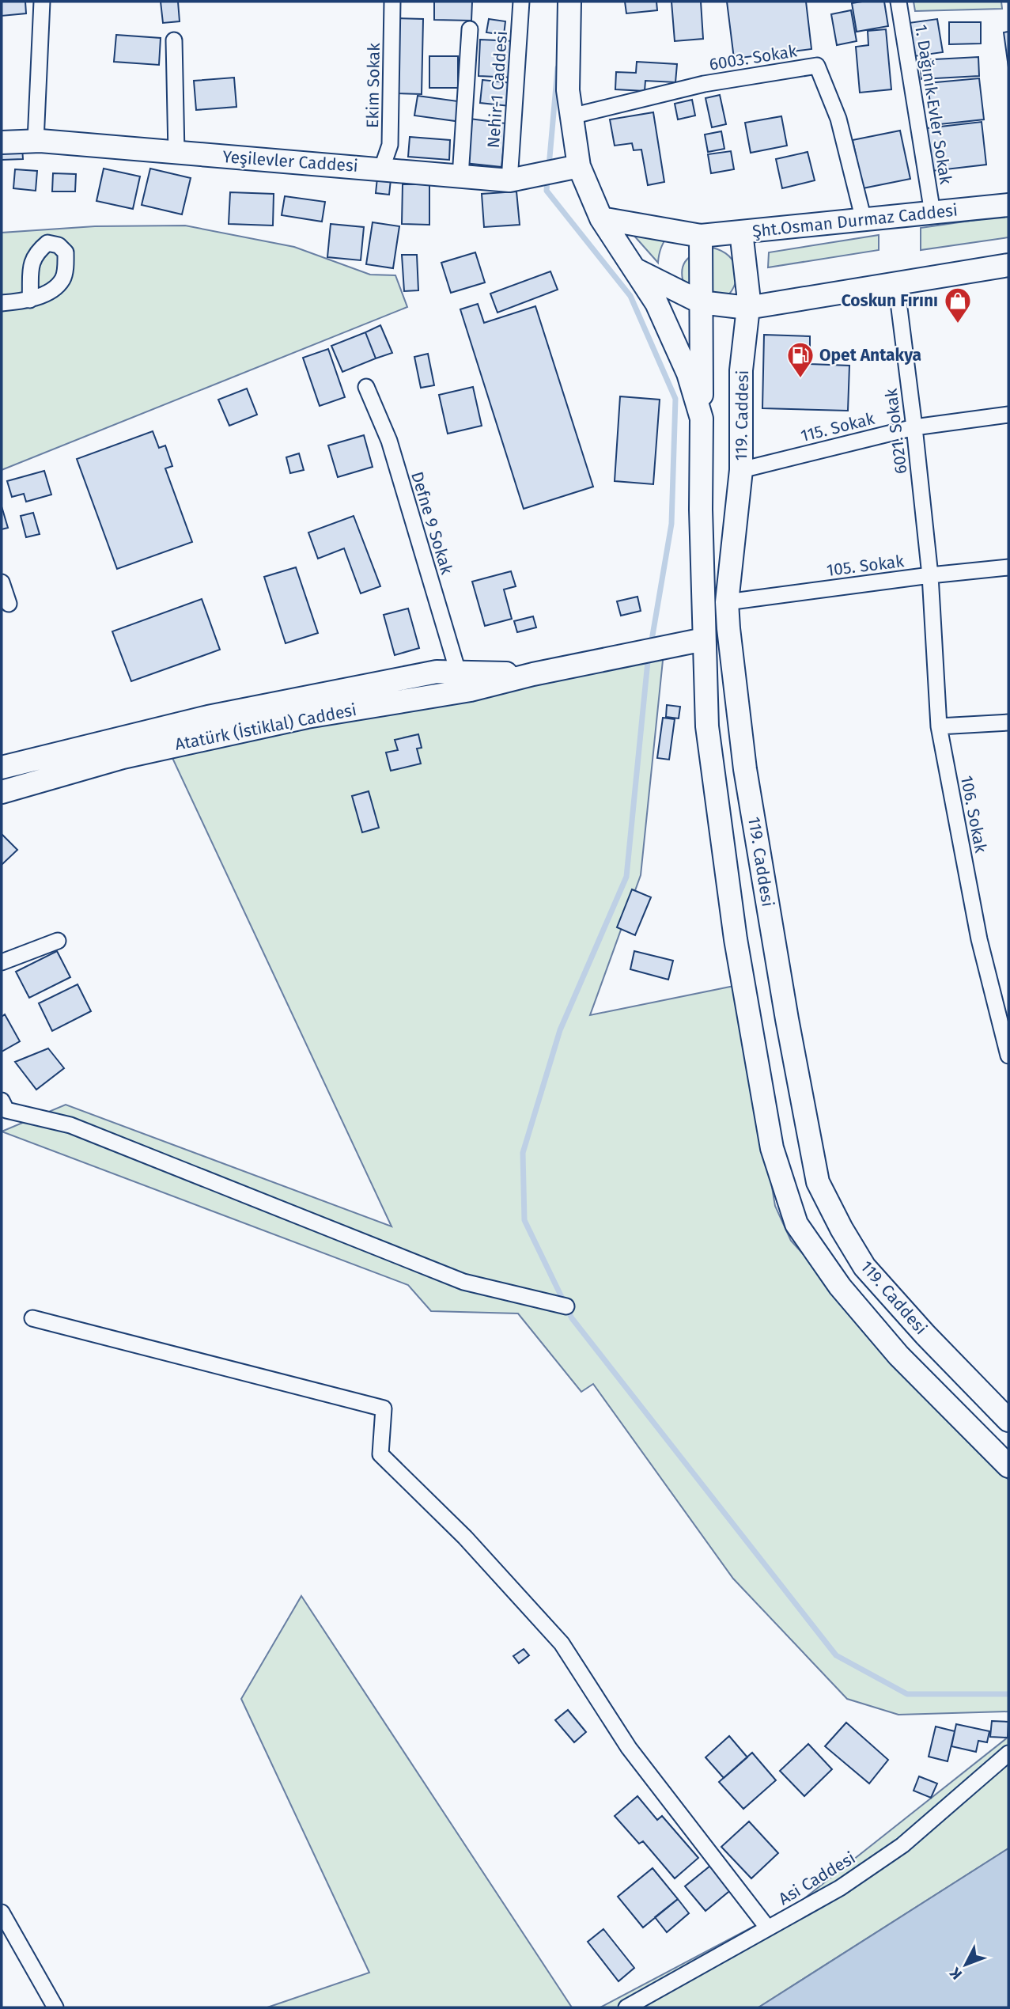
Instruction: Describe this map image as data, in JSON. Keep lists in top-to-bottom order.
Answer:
{
  "streets": {
    "street": [
      "6003. Sokak",
      "Ekim Sokak",
      "Nehir-1 Caddesi",
      "1. Dağınık Evler Sokak",
      "Yeşilevler Caddesi",
      "Şht.Osman Durmaz Caddesi",
      "119. Caddesi",
      "115. Sokak",
      "6021. Sokak",
      "Defne 9 Sokak",
      "105. Sokak",
      "Atatürk (İstiklal) Caddesi",
      "106. Sokak",
      "Asi Caddesi"
    ]
  },
  "crossings": [
    ["6003. Sokak", "Şht.Osman Durmaz Caddesi"],
    ["6003. Sokak", "119. Caddesi"],
    ["Ekim Sokak", "Yeşilevler Caddesi"],
    ["Nehir-1 Caddesi", "Yeşilevler Caddesi"],
    ["1. Dağınık Evler Sokak", "Şht.Osman Durmaz Caddesi"],
    ["Yeşilevler Caddesi", "119. Caddesi"],
    ["Şht.Osman Durmaz Caddesi", "119. Caddesi"],
    ["119. Caddesi", "115. Sokak"],
    ["119. Caddesi", "105. Sokak"],
    ["119. Caddesi", "Atatürk (İstiklal) Caddesi"],
    ["115. Sokak", "6021. Sokak"],
    ["6021. Sokak", "105. Sokak"],
    ["6021. Sokak", "106. Sokak"],
    ["Defne 9 Sokak", "Atatürk (İstiklal) Caddesi"],
    ["105. Sokak", "106. Sokak"]
  ],
  "places": {
    "shop": ["Coskun Fırını"],
    "fuel station": ["Opet Antakya"]
  },
  "north": "bottom left"
}
